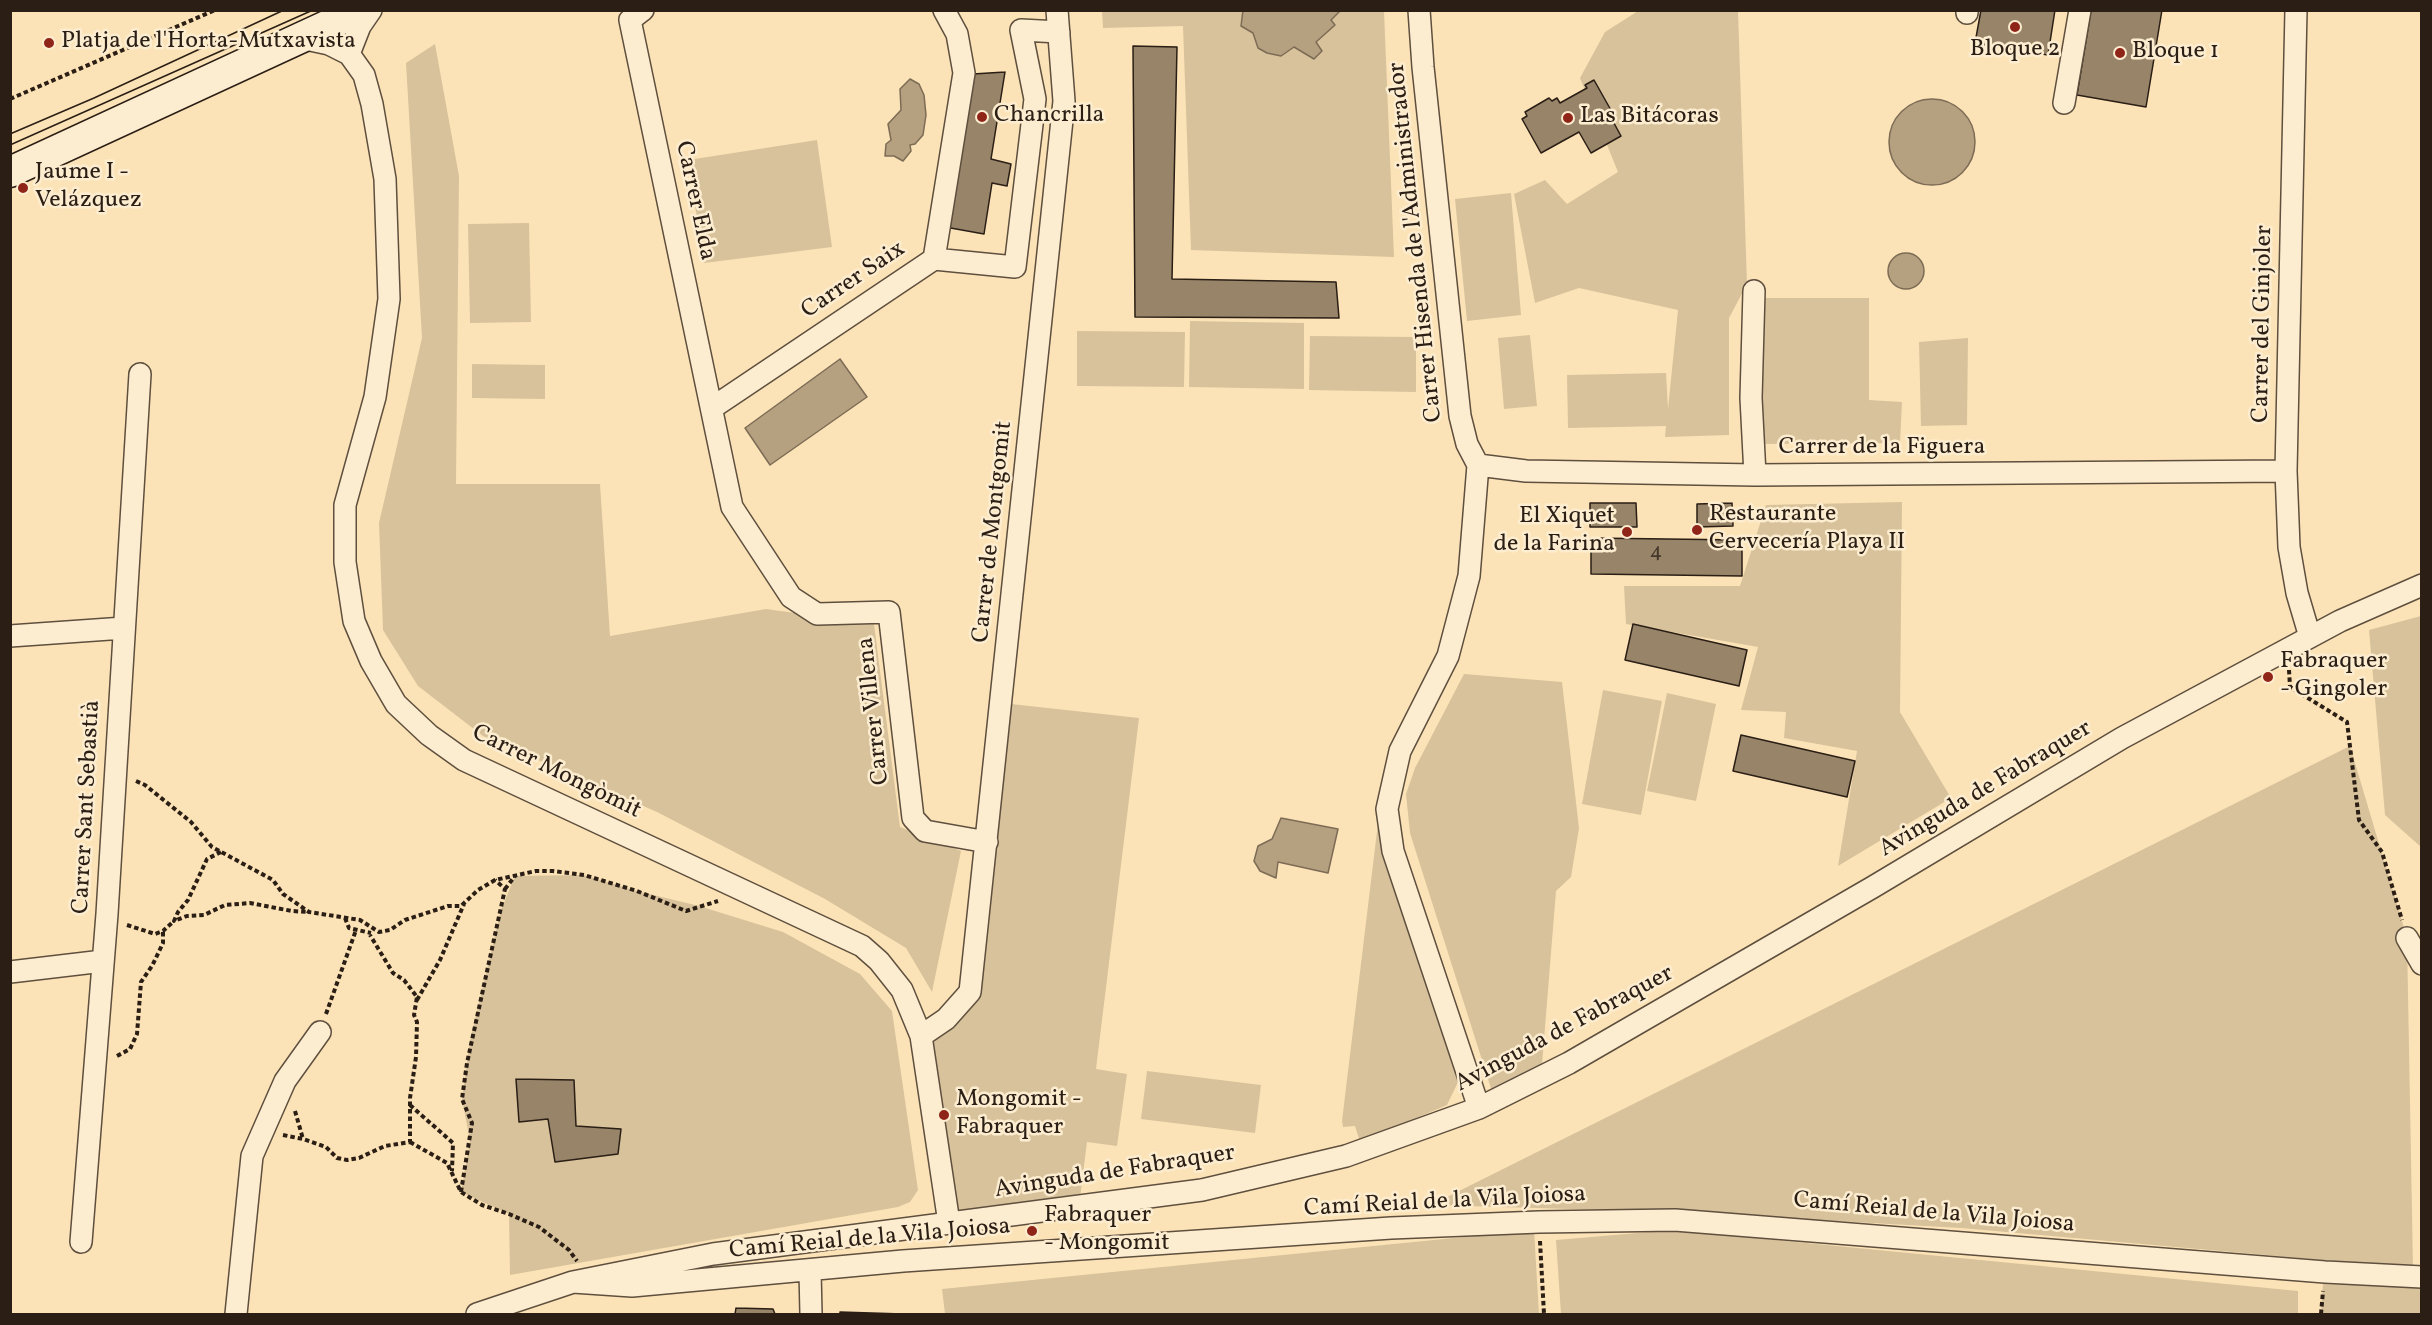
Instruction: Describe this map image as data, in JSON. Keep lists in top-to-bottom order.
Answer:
{
  "streets": {
    "street": [
      "Carrer Elda",
      "Carrer Hisenda de l'Administrador",
      "Carrer Saix",
      "Carrer del Ginjoler",
      "Carrer de la Figuera",
      "Carrer de Montgomit",
      "Carrer Villena",
      "Carrer Mongòmit",
      "Avinguda de Fabraquer",
      "Carrer Sant Sebastià",
      "Camí Reial de la Vila Joiosa"
    ]
  },
  "crossings": [
    ["Carrer Elda", "Carrer Saix"],
    ["Carrer Elda", "Carrer Villena"],
    ["Carrer Hisenda de l'Administrador", "Carrer de la Figuera"],
    ["Carrer Saix", "Carrer Villena"],
    ["Carrer del Ginjoler", "Carrer de la Figuera"],
    ["Carrer del Ginjoler", "Avinguda de Fabraquer"],
    ["Carrer de Montgomit", "Carrer Villena"],
    ["Carrer de Montgomit", "Carrer Mongòmit"],
    ["Carrer Mongòmit", "Avinguda de Fabraquer"],
    ["Avinguda de Fabraquer", "Camí Reial de la Vila Joiosa"]
  ],
  "places": [
    "Bloque 2",
    "Platja de l'Horta-Mutxavista",
    "Bloque 1",
    "Chancrilla",
    "Las Bitácoras",
    "Jaume I - Velázquez",
    "Restaurante Cervecería Playa II",
    "El Xiquet de la Farina",
    "Fabraquer - Gingoler",
    "Mongomit - Fabraquer",
    "Fabraquer - Mongomit"
  ],
  "house_numbers": ["4"]
}
